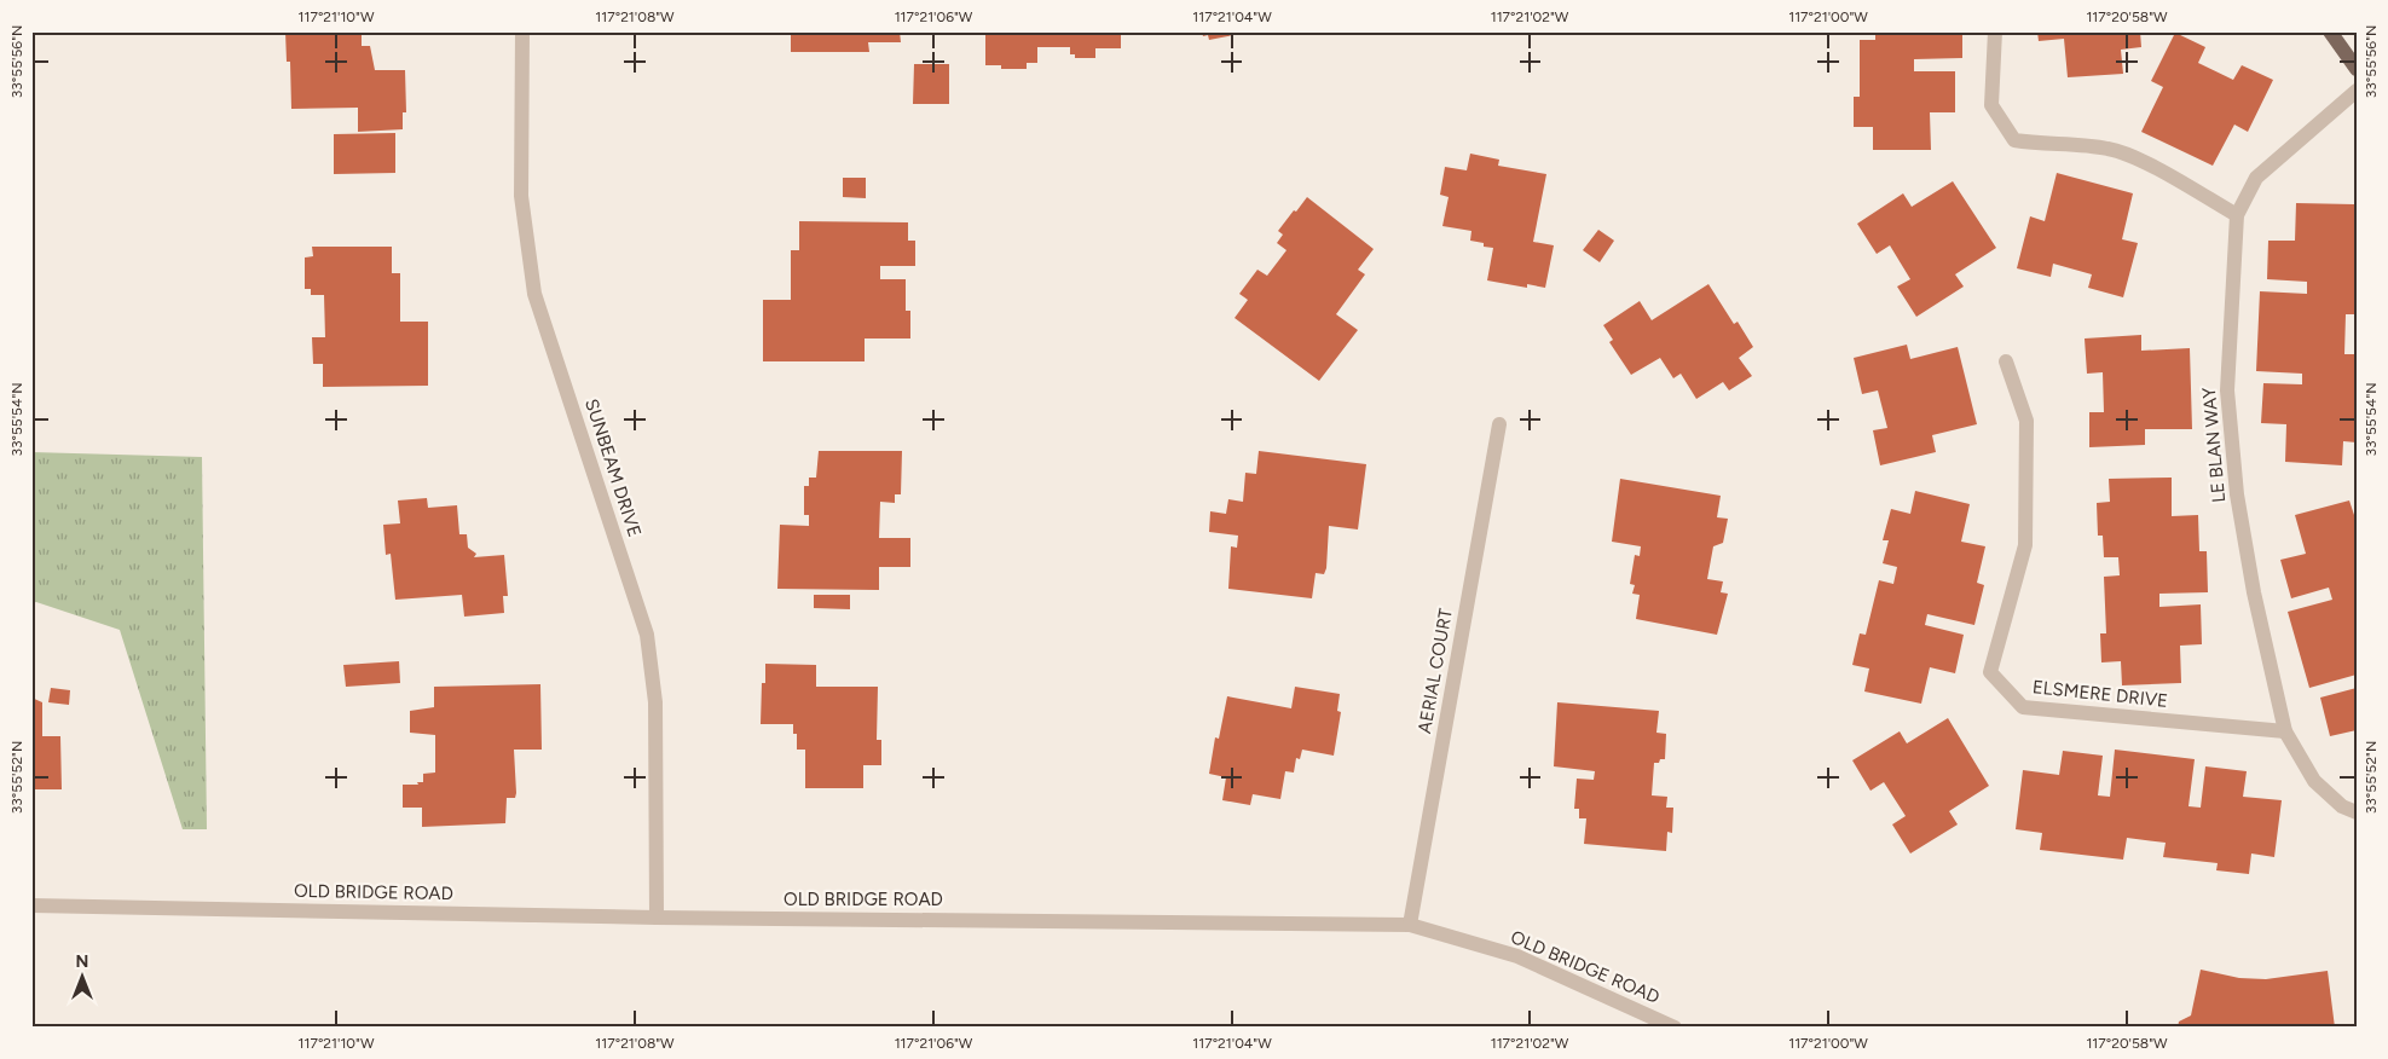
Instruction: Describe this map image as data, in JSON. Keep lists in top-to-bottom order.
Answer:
{
  "streets": {
    "street": [
      "LE BLAN WAY",
      "SUNBEAM DRIVE",
      "AERIAL COURT",
      "ELSMERE DRIVE",
      "OLD BRIDGE ROAD"
    ]
  },
  "crossings": [
    ["LE BLAN WAY", "ELSMERE DRIVE"],
    ["SUNBEAM DRIVE", "OLD BRIDGE ROAD"],
    ["AERIAL COURT", "OLD BRIDGE ROAD"]
  ],
  "north": "top",
  "coordinates": [
    "117°21'10\"W",
    "117°21'08\"W",
    "117°21'06\"W",
    "117°21'04\"W",
    "117°21'02\"W",
    "117°21'00\"W",
    "117°20'58\"W",
    "33°55'56\"N",
    "33°55'54\"N",
    "33°55'52\"N"
  ]
}
